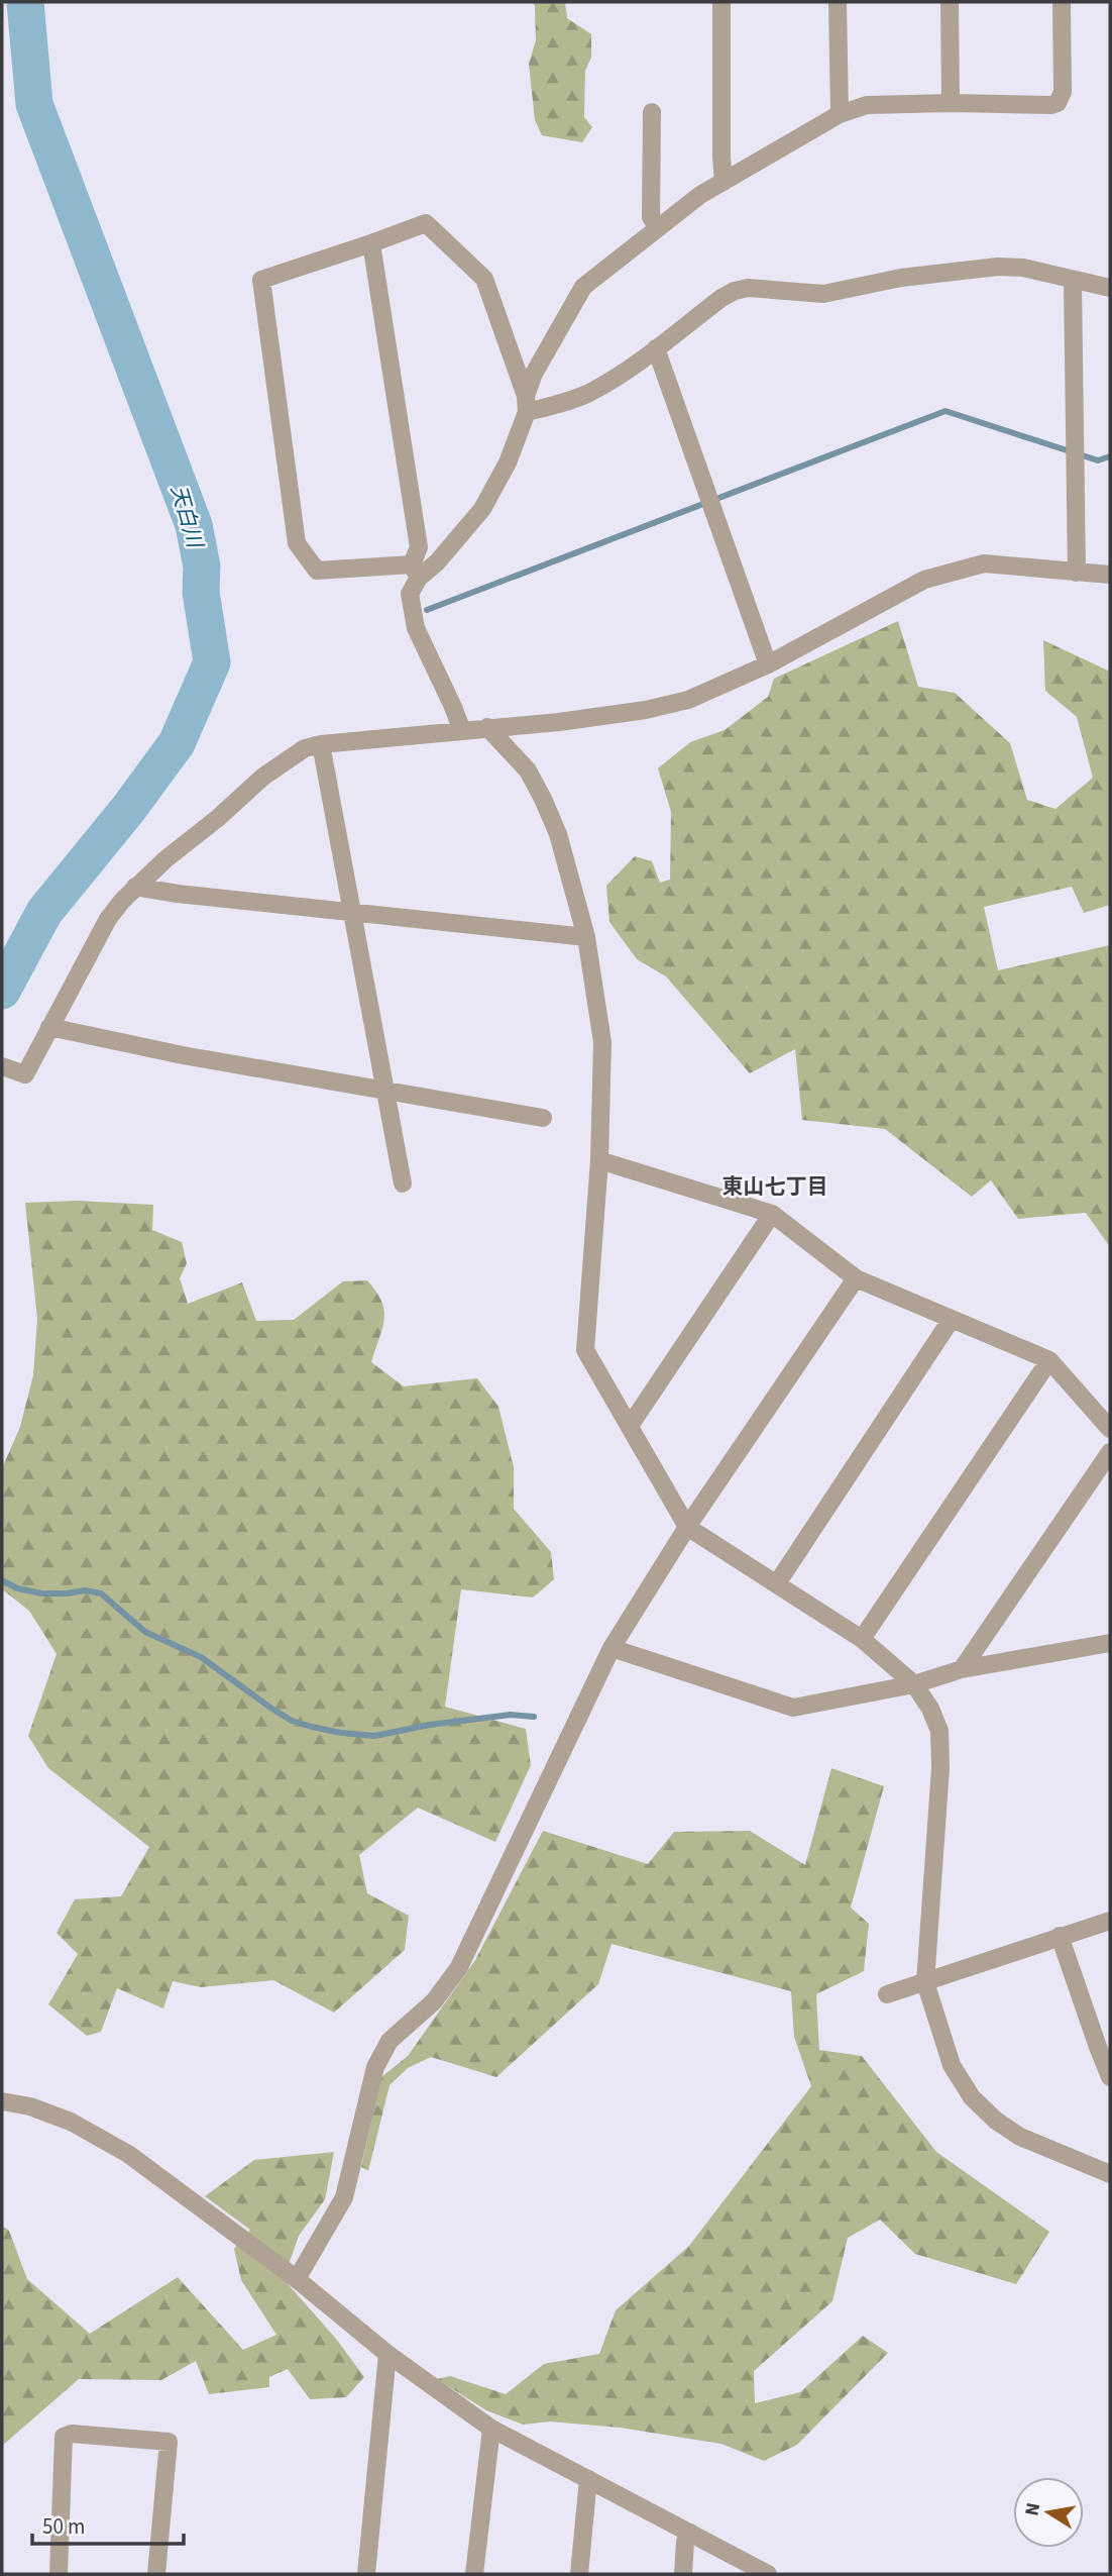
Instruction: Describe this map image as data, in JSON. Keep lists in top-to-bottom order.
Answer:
{
  "districts": ["東山七丁目"],
  "water": ["天白川"],
  "scale_bar": "50 m",
  "north": "left"
}
